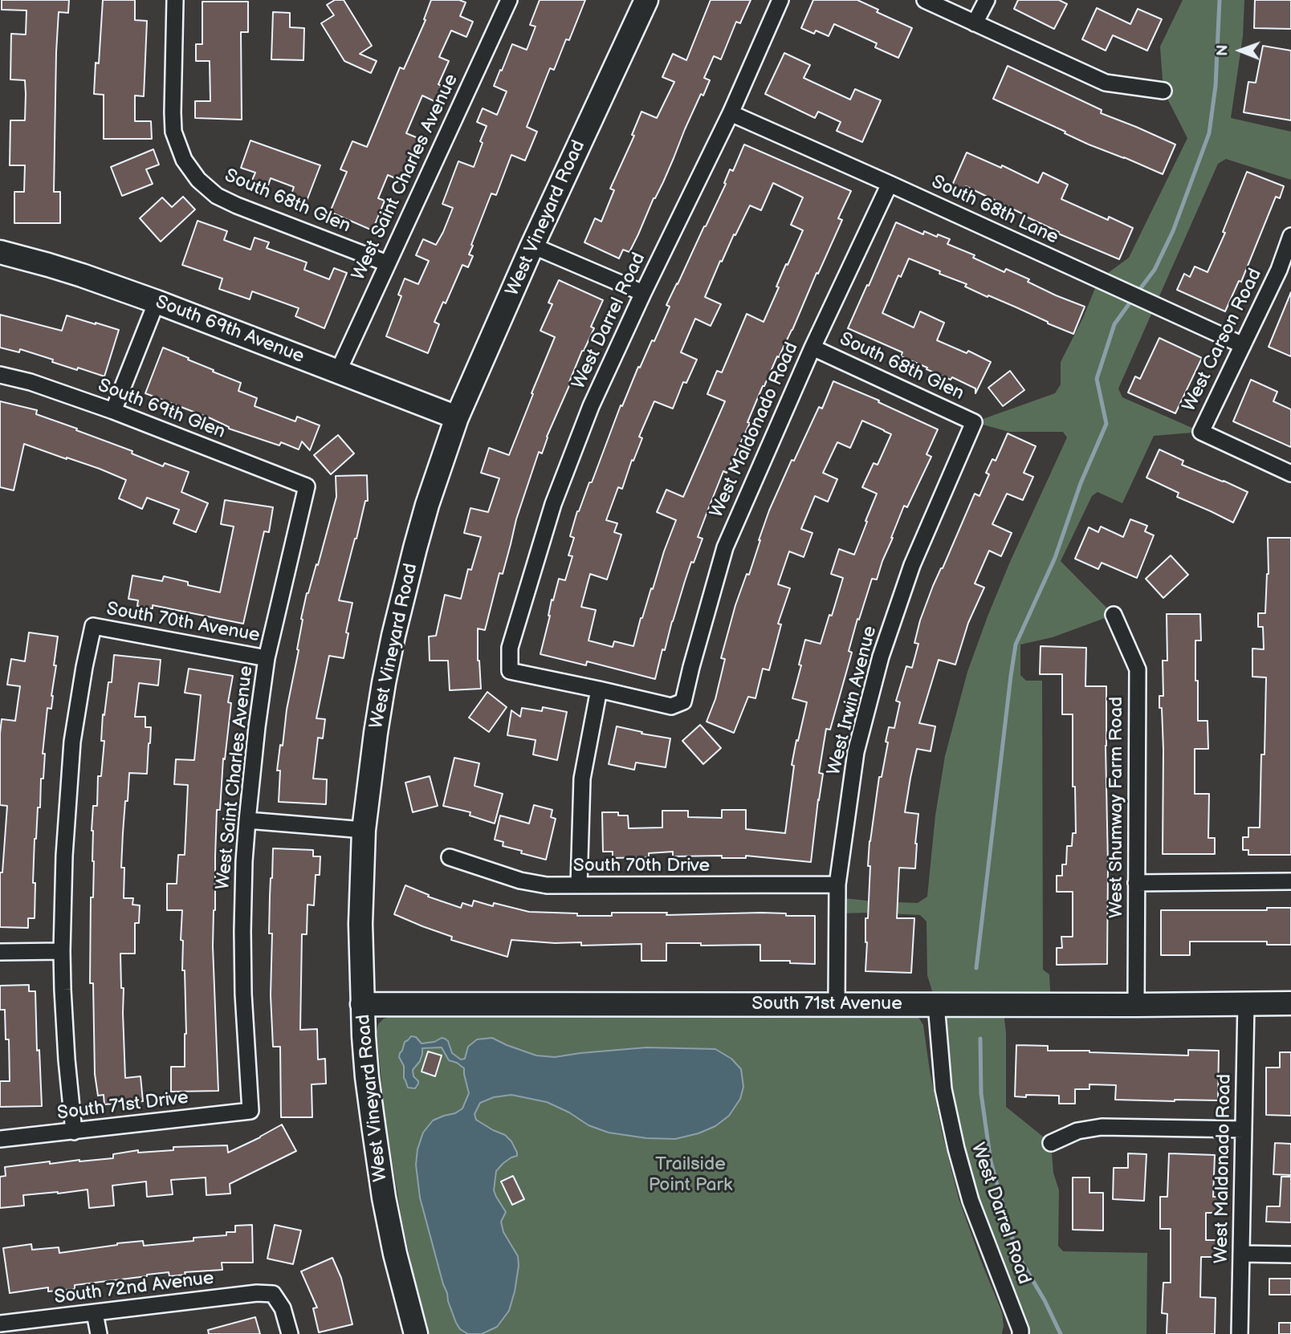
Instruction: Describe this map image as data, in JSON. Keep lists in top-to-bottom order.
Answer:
{
  "streets": {
    "street": [
      "West Saint Charles Avenue",
      "South 68th Glen",
      "South 68th Lane",
      "West Vineyard Road",
      "West Darrel Road",
      "South 69th Avenue",
      "West Carson Road",
      "South 69th Glen",
      "West Maldonado Road",
      "South 70th Avenue",
      "West Irwin Avenue",
      "West Shumway Farm Road",
      "South 70th Drive",
      "South 71st Avenue",
      "South 71st Drive",
      "South 72nd Avenue"
    ]
  },
  "crossings": [
    ["West Saint Charles Avenue", "South 68th Glen"],
    ["West Saint Charles Avenue", "South 69th Avenue"],
    ["West Saint Charles Avenue", "South 69th Glen"],
    ["West Saint Charles Avenue", "South 70th Avenue"],
    ["West Saint Charles Avenue", "South 71st Drive"],
    ["South 68th Glen", "West Maldonado Road"],
    ["South 68th Glen", "West Irwin Avenue"],
    ["South 68th Lane", "West Darrel Road"],
    ["South 68th Lane", "West Carson Road"],
    ["South 68th Lane", "West Maldonado Road"],
    ["West Vineyard Road", "South 69th Avenue"],
    ["West Vineyard Road", "South 71st Avenue"],
    ["West Darrel Road", "West Maldonado Road"],
    ["West Darrel Road", "South 71st Avenue"],
    ["West Maldonado Road", "South 71st Avenue"],
    ["West Irwin Avenue", "South 70th Drive"],
    ["West Irwin Avenue", "South 71st Avenue"],
    ["West Shumway Farm Road", "South 71st Avenue"]
  ],
  "parks": ["Trailside Point Park"],
  "north": "left"
}
